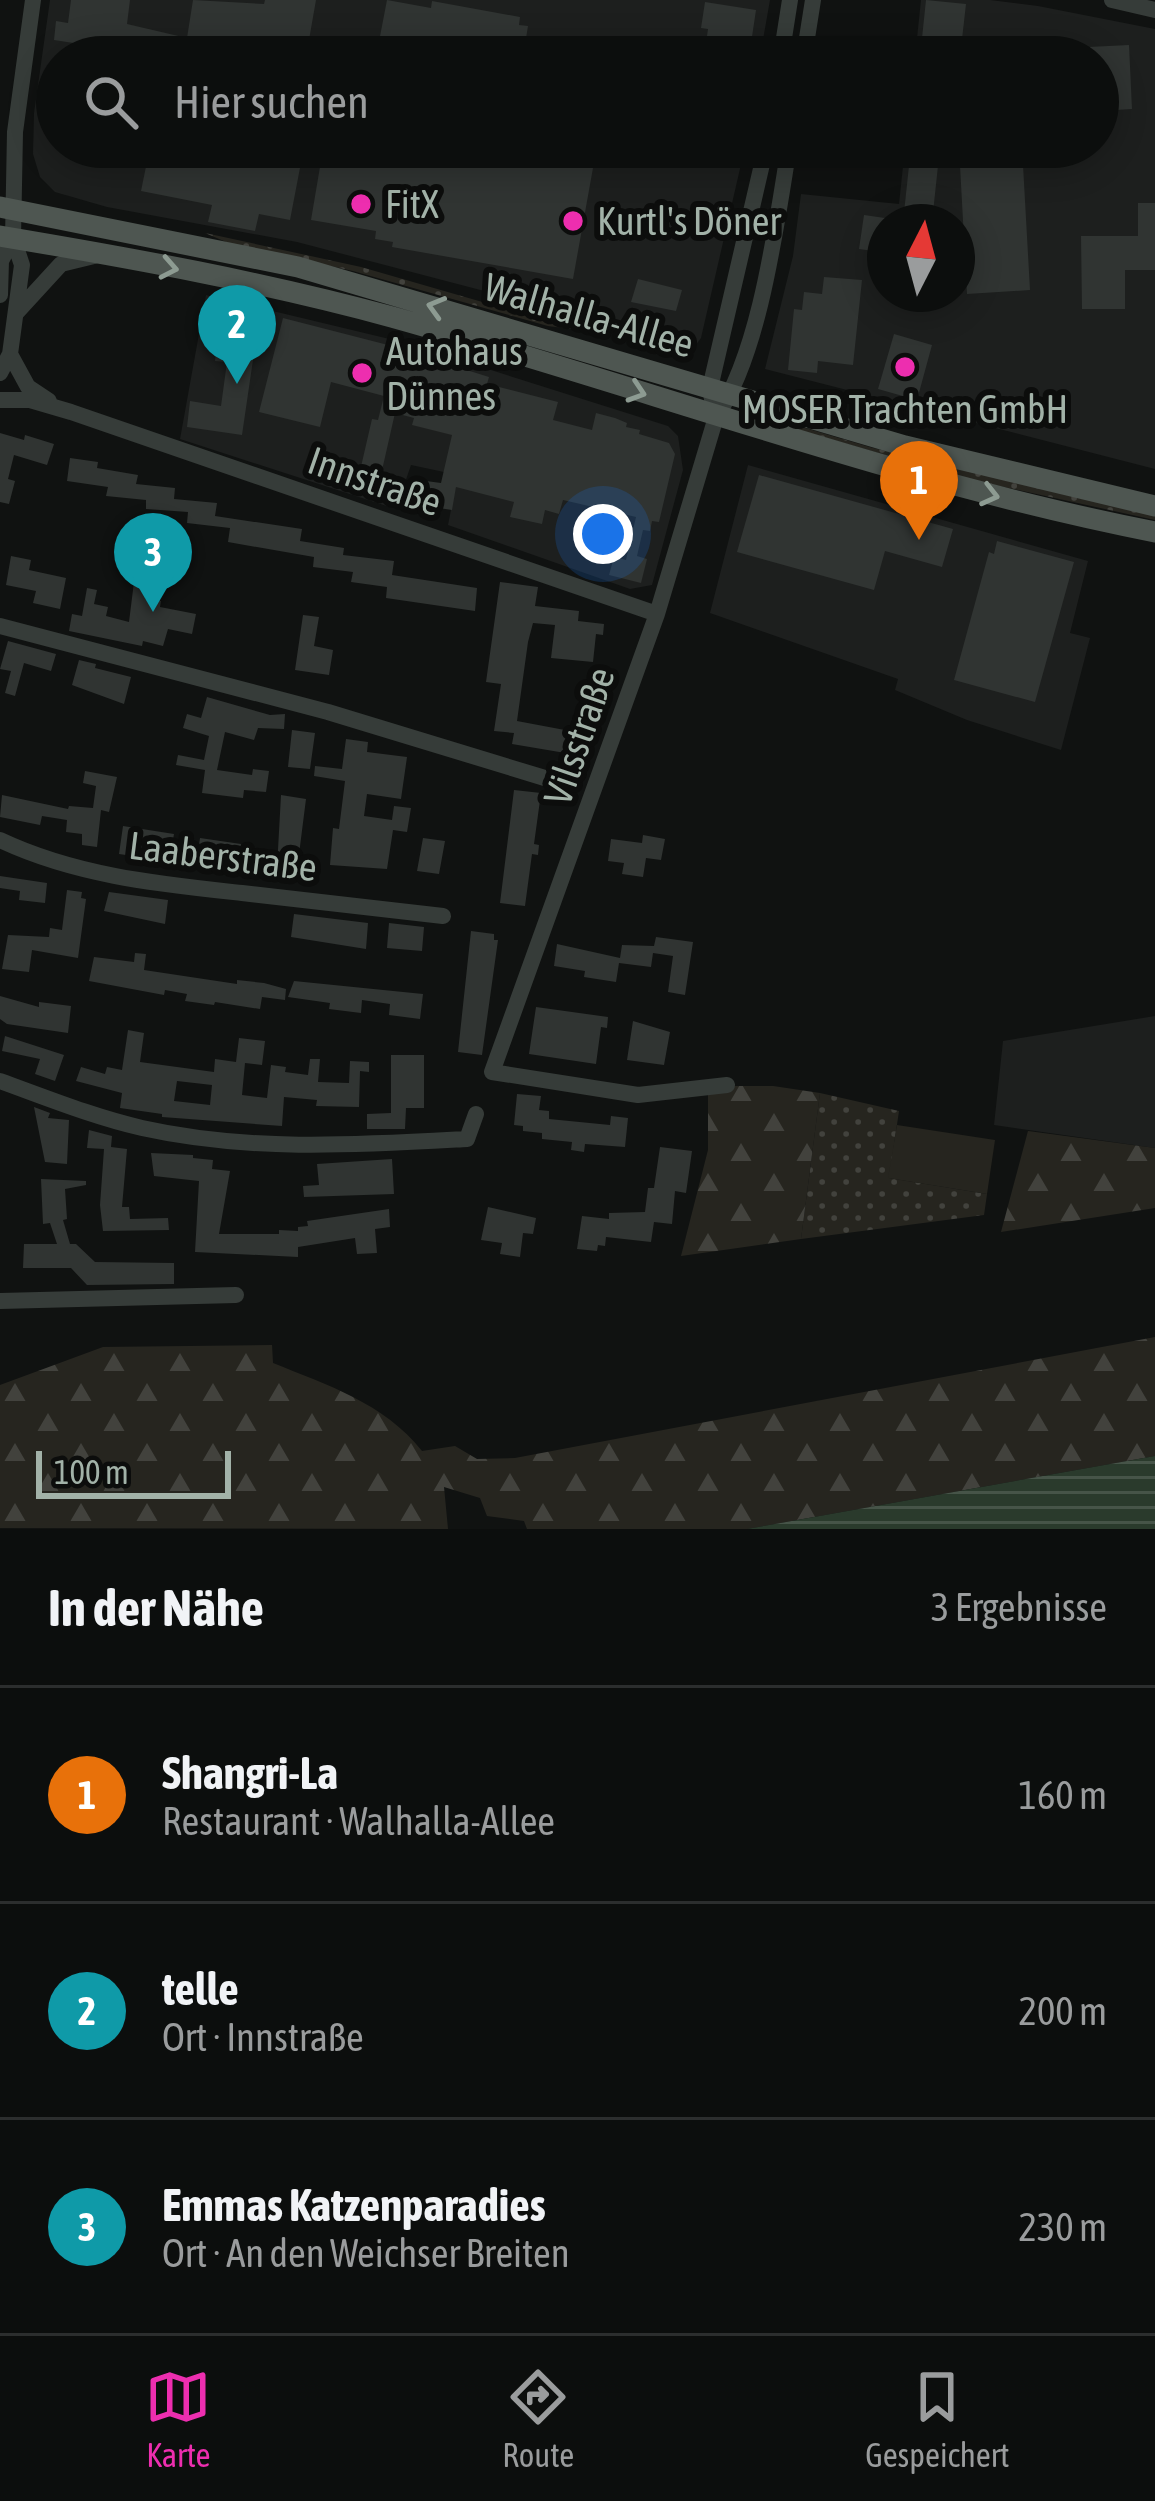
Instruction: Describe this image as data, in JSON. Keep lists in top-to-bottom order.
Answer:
{
  "streets": {
    "main road": ["Walhalla-Allee"],
    "street": ["Innstraße", "Vilsstraße", "Laaberstraße"]
  },
  "crossings": [
    ["Walhalla-Allee", "Vilsstraße"],
    ["Innstraße", "Vilsstraße"]
  ],
  "places": [
    "FitX",
    "Kurtl's Döner",
    "MOSER Trachten GmbH",
    "Autohaus Dünnes"
  ],
  "scale_bar": "100 m",
  "north": "top",
  "page": {
    "search": "Hier suchen",
    "pins": ["2", "1", "3"],
    "scale": "100 m",
    "heading": ["In der Nähe", "3 Ergebnisse"],
    "list": [
      {
        "mark": "1",
        "name": "Shangri-La",
        "note": "Restaurant · Walhalla-Allee",
        "value": "160 m"
      },
      {
        "mark": "2",
        "name": "telle",
        "note": "Ort · Innstraße",
        "value": "200 m"
      },
      {
        "mark": "3",
        "name": "Emmas Katzenparadies",
        "note": "Ort · An den Weichser Breiten",
        "value": "230 m"
      }
    ],
    "nav": ["Karte", "Route", "Gespeichert"]
  }
}
